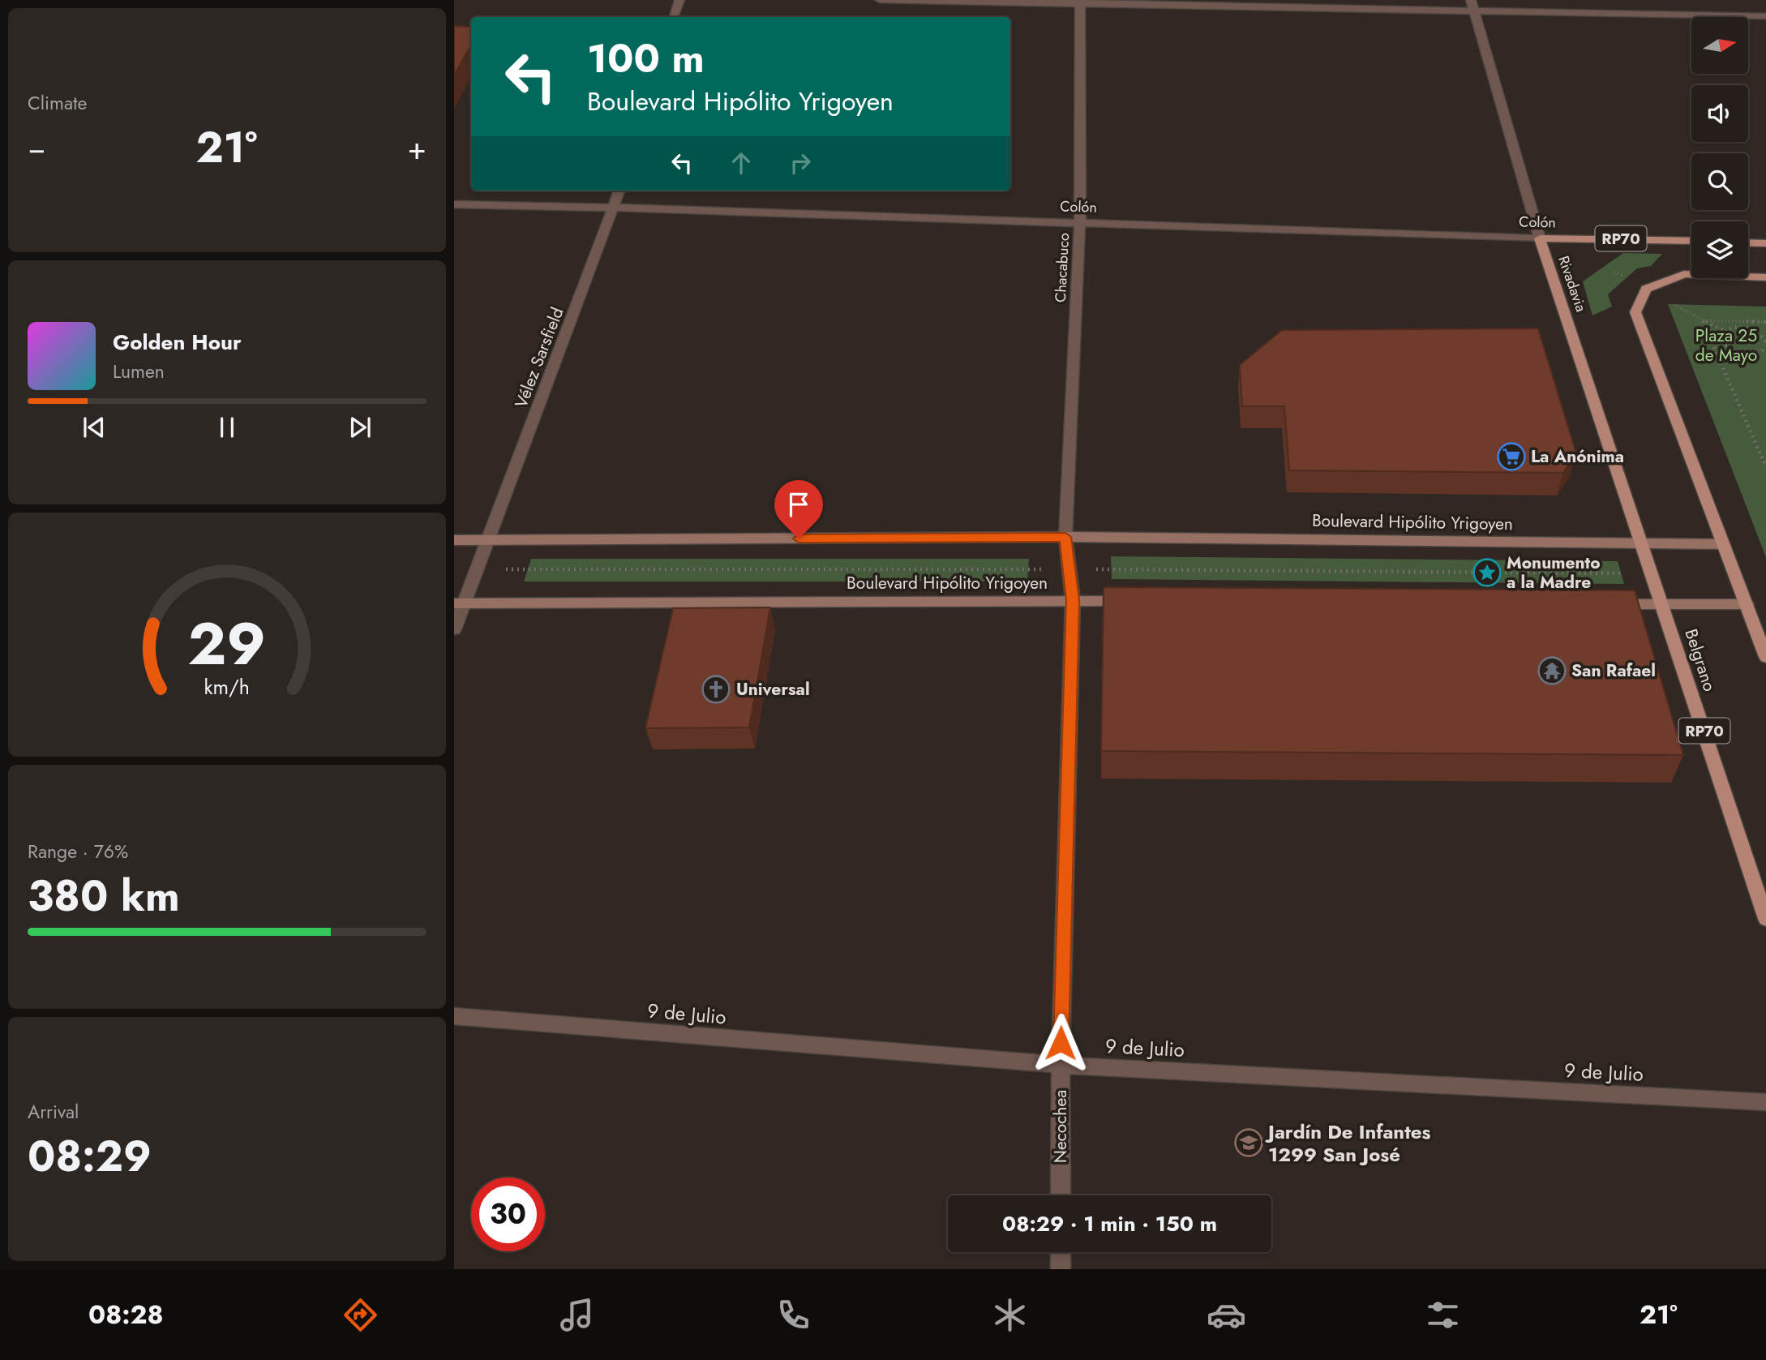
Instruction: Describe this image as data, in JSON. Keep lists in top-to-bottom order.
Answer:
{
  "streets": {
    "main road": [
      "Colón",
      "RP70",
      "Rivadavia",
      "Boulevard Hipólito Yrigoyen",
      "Belgrano"
    ],
    "street": [
      "Chacabuco",
      "Vélez Sarsfield",
      "9 de Julio",
      "Necochea"
    ]
  },
  "crossings": [
    ["Colón", "Chacabuco"],
    ["Colón", "Rivadavia"],
    ["Colón", "Vélez Sarsfield"],
    ["Chacabuco", "Boulevard Hipólito Yrigoyen"],
    ["Chacabuco", "Necochea"],
    ["Rivadavia", "Boulevard Hipólito Yrigoyen"],
    ["Rivadavia", "Belgrano"],
    ["Vélez Sarsfield", "Boulevard Hipólito Yrigoyen"],
    ["Boulevard Hipólito Yrigoyen", "Belgrano"],
    ["Boulevard Hipólito Yrigoyen", "Necochea"],
    ["9 de Julio", "Necochea"]
  ],
  "parks": ["Plaza 25 de Mayo"],
  "places": {
    "supermarket": ["La Anónima"],
    "place": ["Monumento a la Madre"],
    "temple": ["San Rafael"],
    "church": ["Universal"],
    "school or university": ["Jardín De Infantes 1299 San José"]
  },
  "north": "right",
  "page": {
    "tile": [
      "Climate",
      ["Range · 76%", "380 km"],
      ["Arrival", "08:29"]
    ],
    "turn": ["100 m", "Boulevard Hipólito Yrigoyen"],
    "heat": ["−", "21°", "+"],
    "song": ["Golden Hour", "Lumen"],
    "limit": "30",
    "trip": "08:29 · 1 min · 150 m",
    "tabs": ["08:28", "21°"],
    "gauge": ["29", "km/h"]
  }
}
